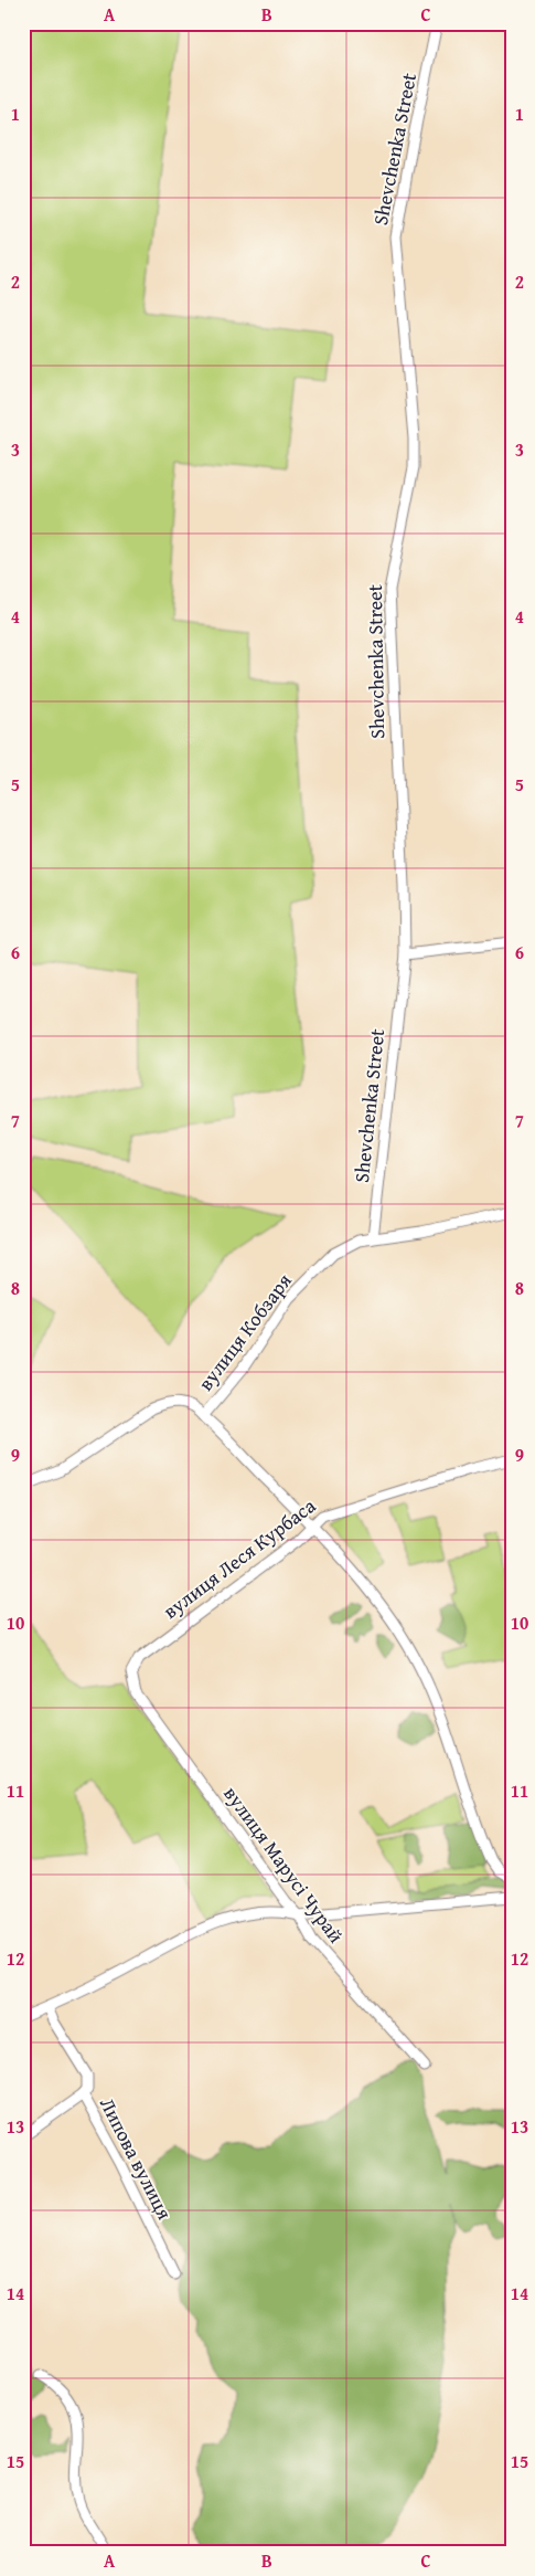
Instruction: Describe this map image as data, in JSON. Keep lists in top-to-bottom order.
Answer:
{
  "streets": {
    "street": [
      "Shevchenka Street",
      "вулиця Кобзаря",
      "вулиця Леся Курбаса",
      "вулиця Марусі Чурай",
      "Липова вулиця"
    ]
  },
  "crossings": [
    ["Shevchenka Street", "вулиця Кобзаря"],
    ["вулиця Леся Курбаса", "вулиця Марусі Чурай"]
  ],
  "grid": {
    "columns": ["A", "B", "C"],
    "rows": [
      "1",
      "2",
      "3",
      "4",
      "5",
      "6",
      "7",
      "8",
      "9",
      "10",
      "11",
      "12",
      "13",
      "14",
      "15"
    ]
  }
}
